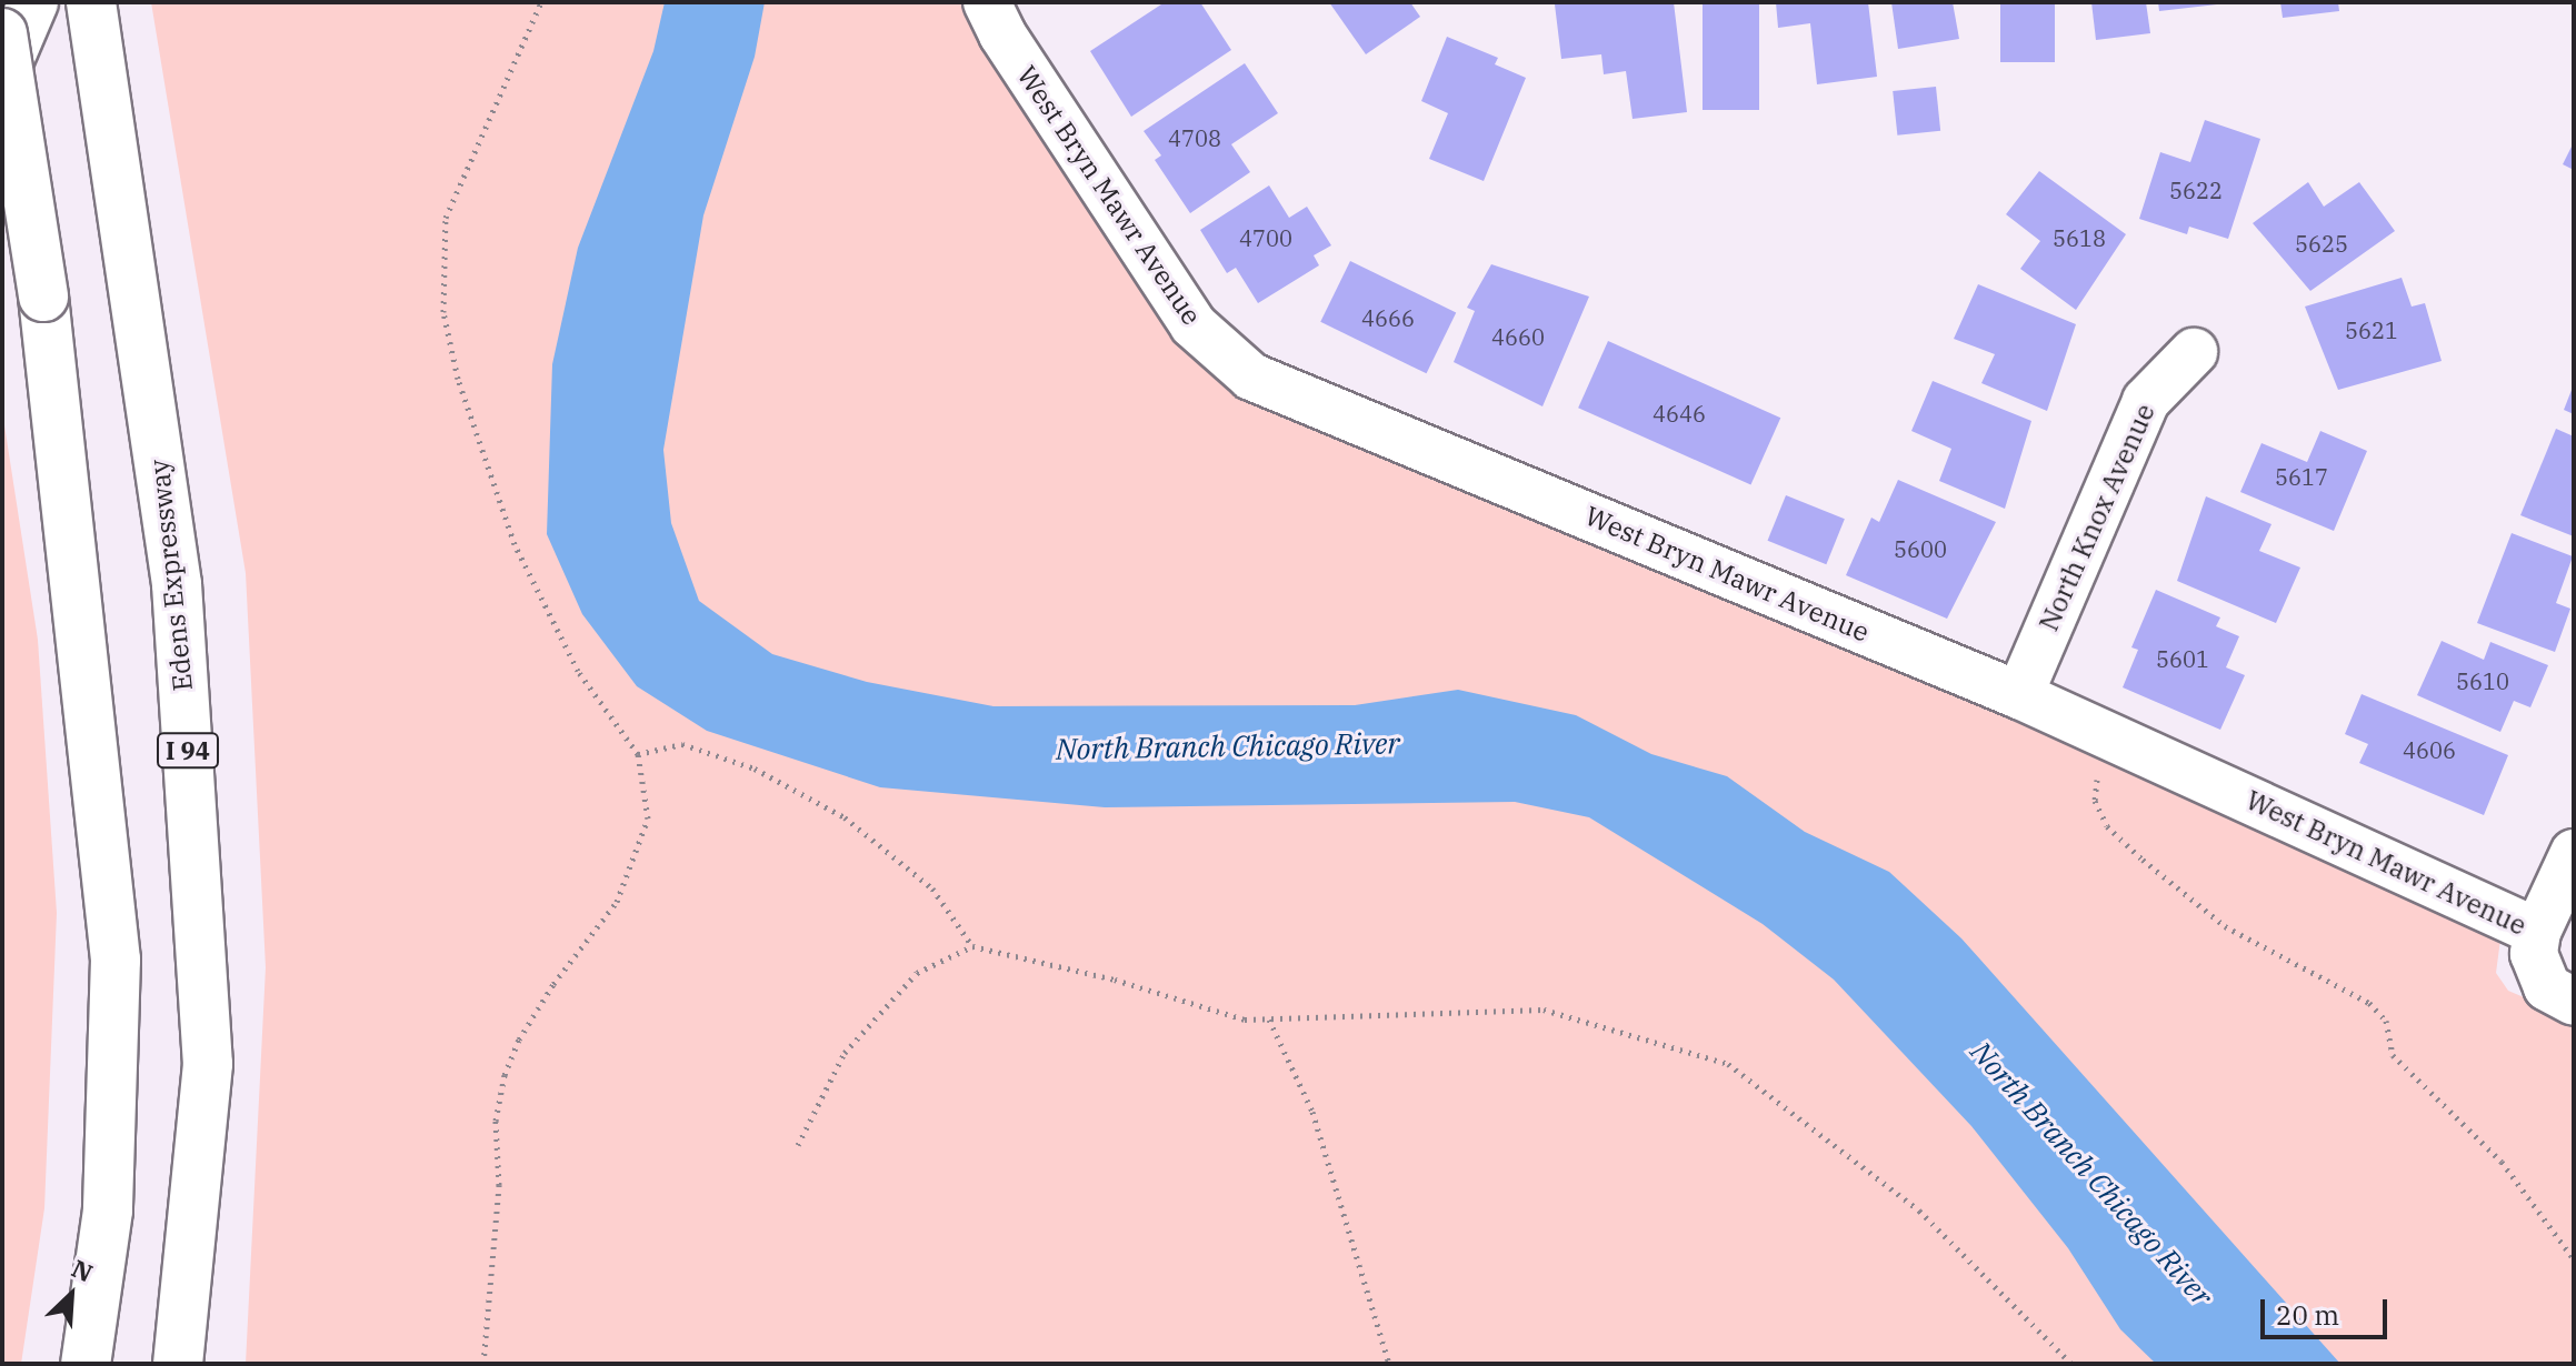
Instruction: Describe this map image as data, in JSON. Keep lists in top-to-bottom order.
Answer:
{
  "streets": {
    "main road": ["Edens Expressway", "I 94"],
    "street": ["West Bryn Mawr Avenue", "North Knox Avenue"]
  },
  "crossings": [
    ["West Bryn Mawr Avenue", "North Knox Avenue"]
  ],
  "water": ["North Branch Chicago River"],
  "house_numbers": [
    "4708",
    "5622",
    "4700",
    "5618",
    "5625",
    "4666",
    "5621",
    "4660",
    "4646",
    "5617",
    "5600",
    "5601",
    "5610",
    "4606"
  ],
  "scale_bar": "20 m",
  "north": "top right"
}
